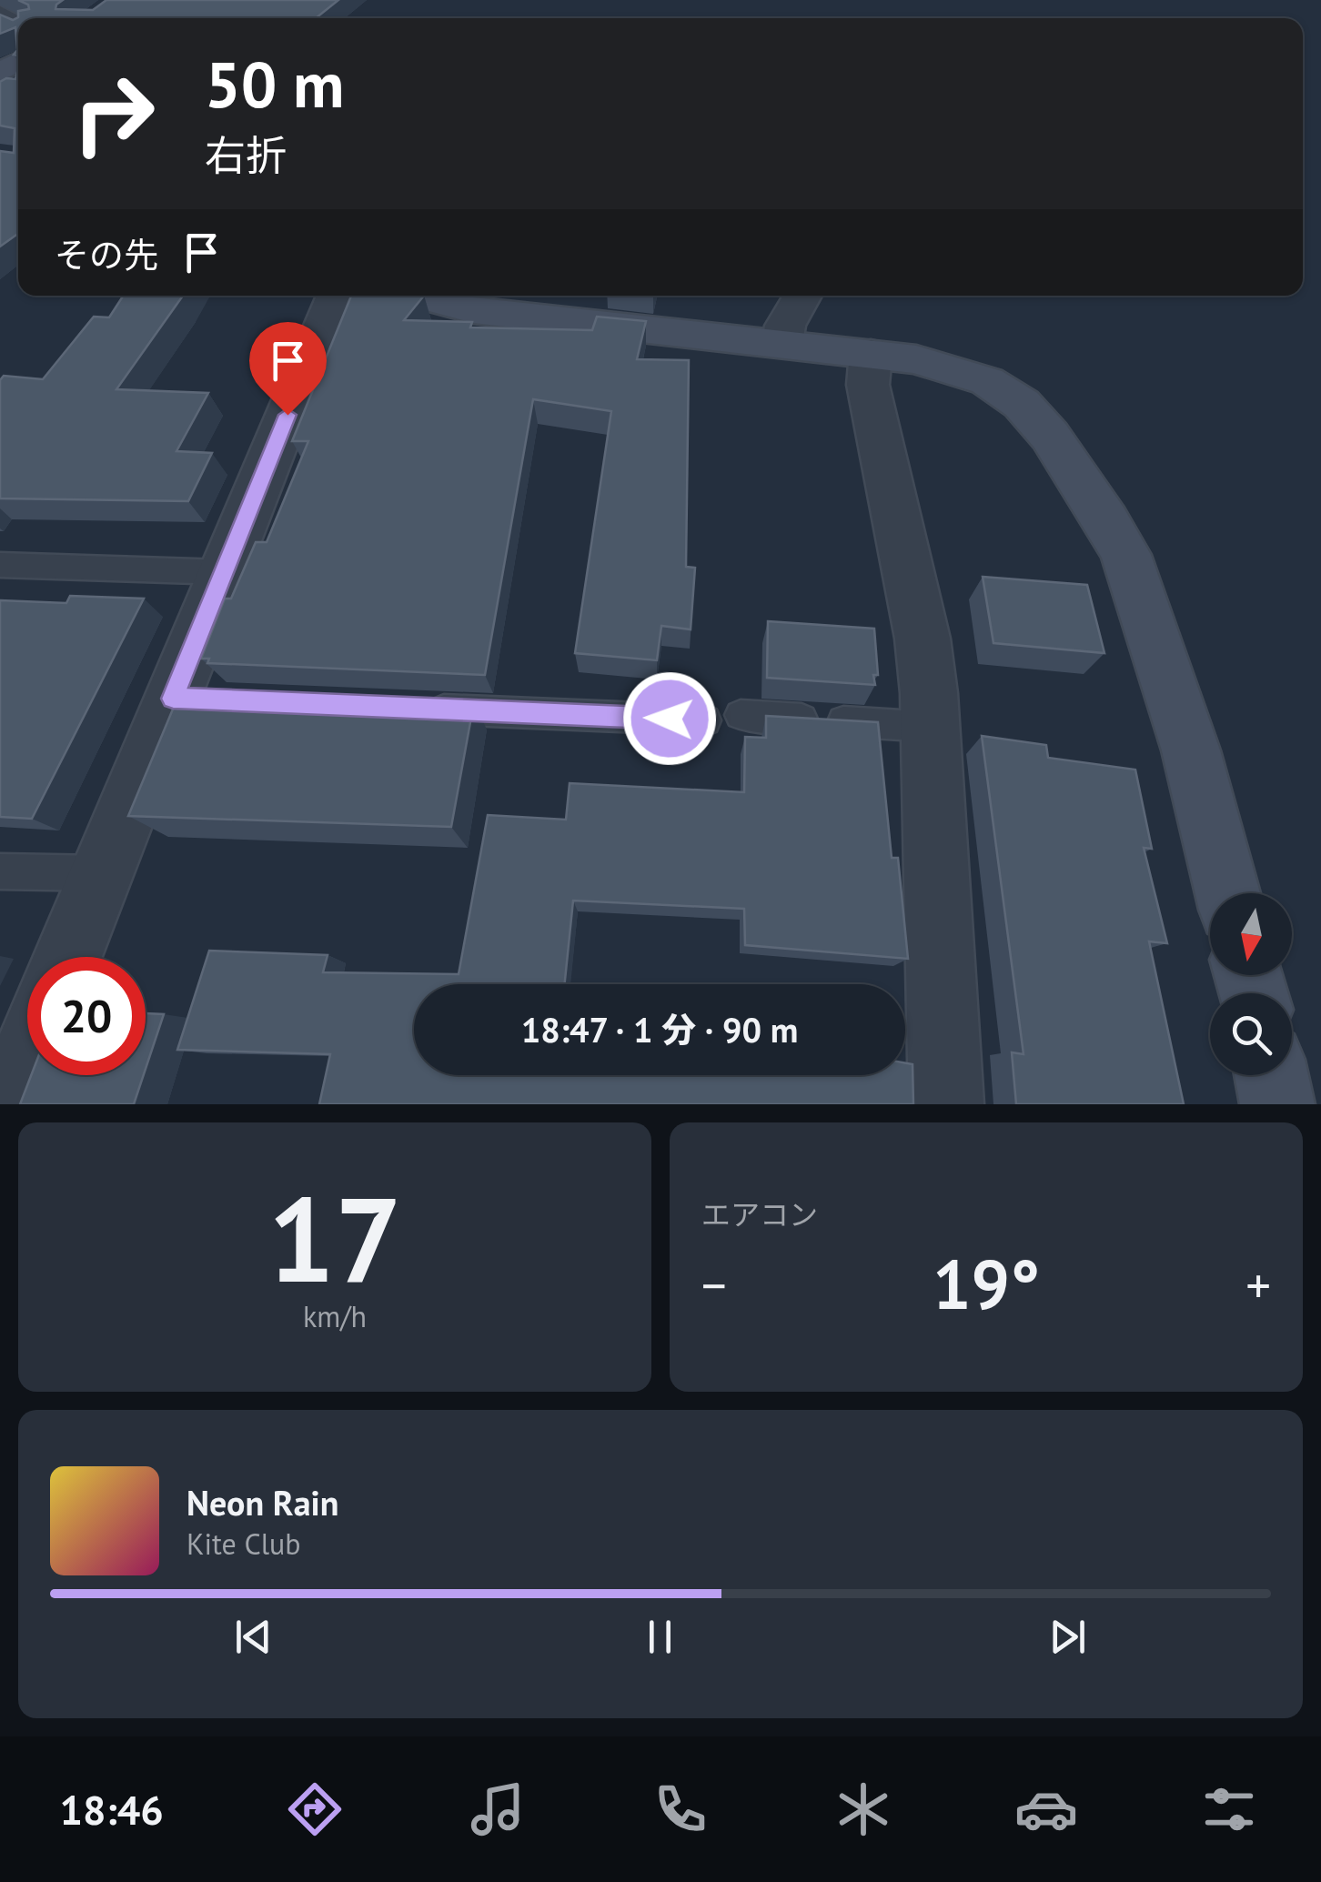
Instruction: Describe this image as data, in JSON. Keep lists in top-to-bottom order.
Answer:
{
  "north": "bottom",
  "page": {
    "turn": ["50 m", "右折"],
    "then": "その先",
    "limit": "20",
    "trip": "18:47 · 1 分 · 90 m",
    "tile": [
      ["17", "km/h"],
      "エアコン"
    ],
    "heat": ["−", "19°", "+"],
    "song": ["Neon Rain", "Kite Club"],
    "tabs": "18:46"
  }
}
